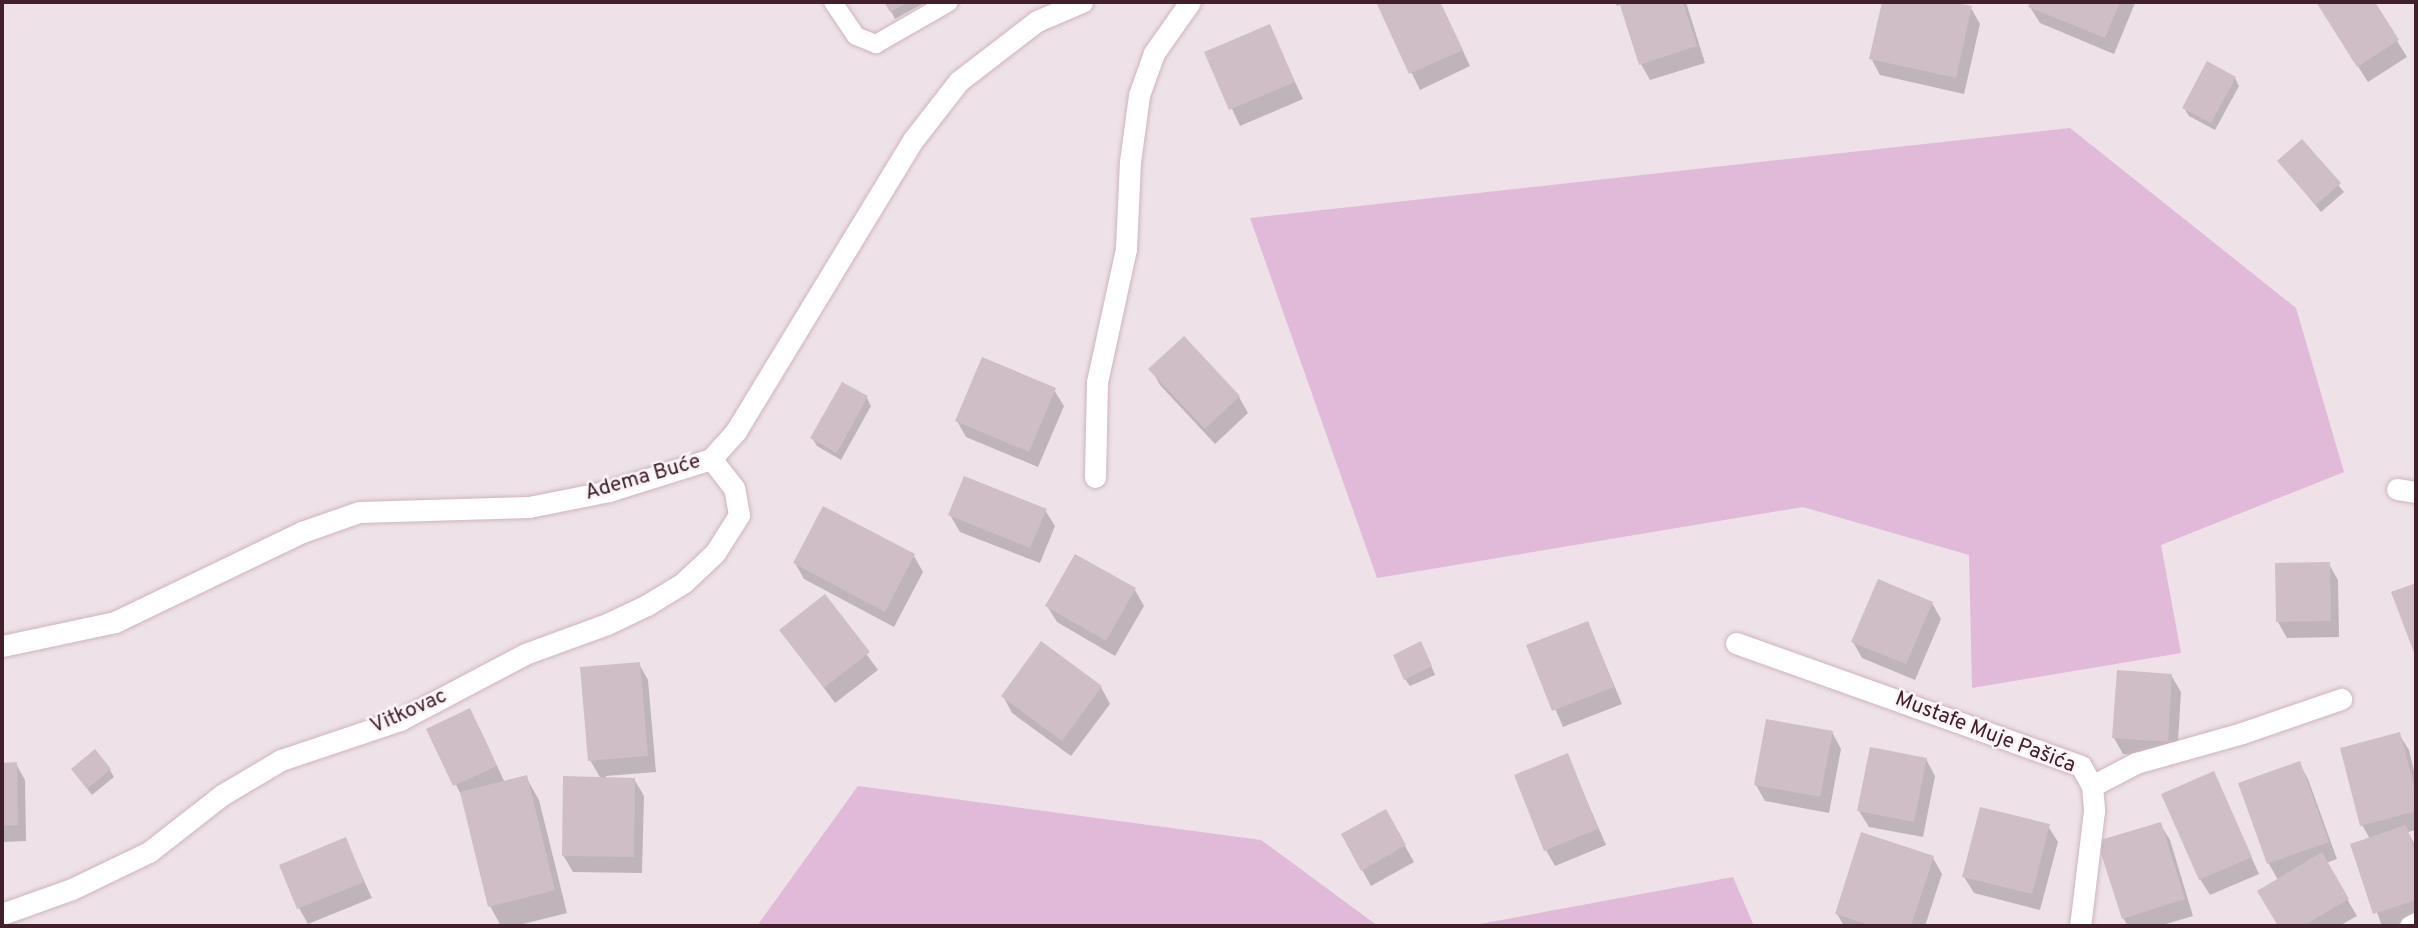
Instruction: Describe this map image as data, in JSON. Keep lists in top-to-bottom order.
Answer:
{
  "streets": {
    "street": ["Adema Buće", "Vitkovac", "Mustafe Muje Pašića"]
  },
  "crossings": [
    ["Adema Buće", "Vitkovac"]
  ]
}
